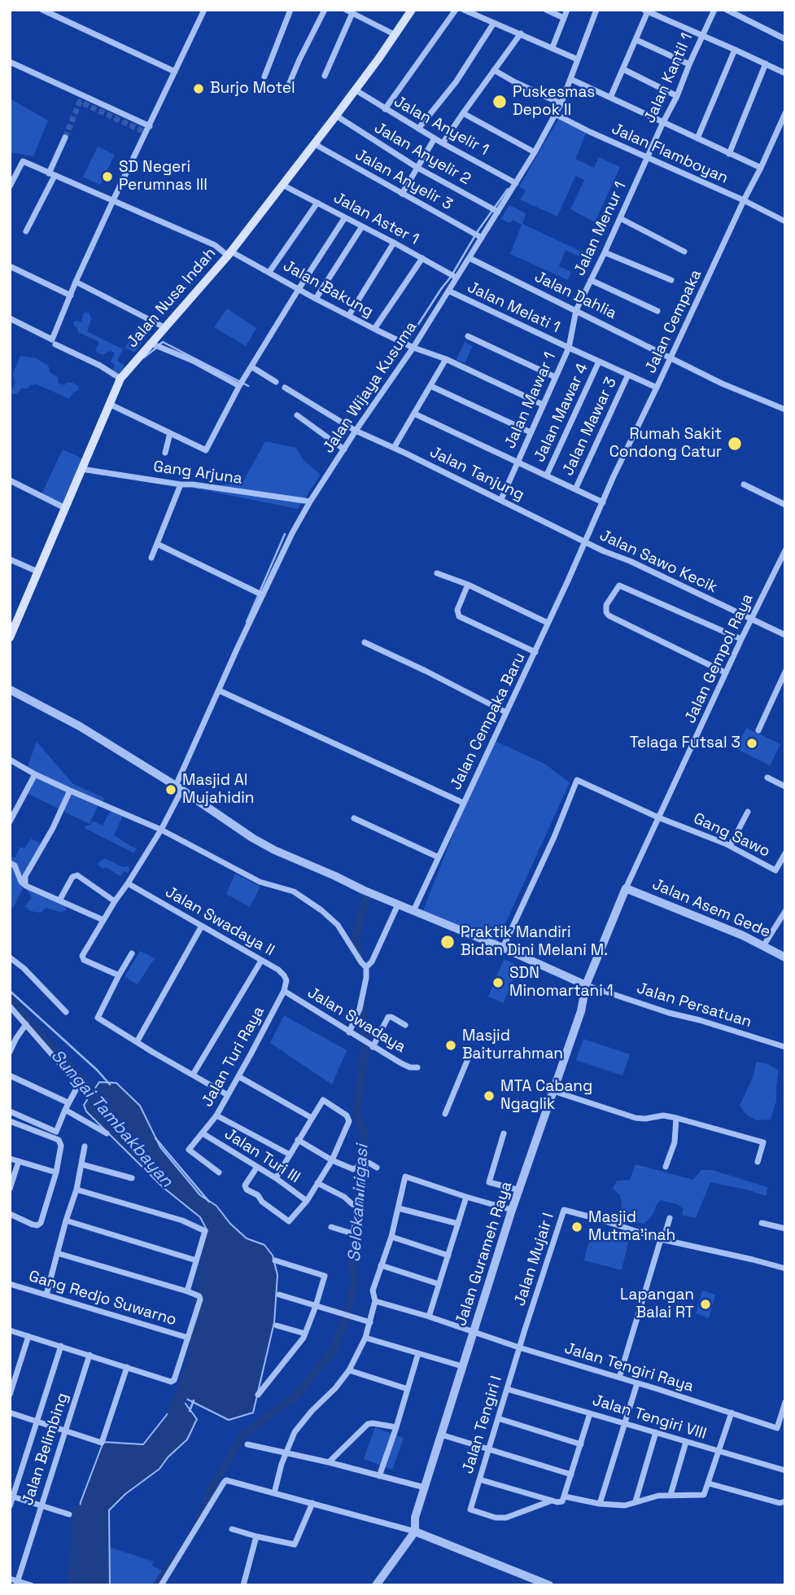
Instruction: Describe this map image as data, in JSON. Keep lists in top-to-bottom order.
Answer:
{
  "streets": {
    "main road": ["Jalan Nusa Indah"],
    "street": [
      "Jalan Kantil 1",
      "Jalan Anyelir 1",
      "Jalan Anyelir 2",
      "Jalan Flamboyan",
      "Jalan Anyelir 3",
      "Jalan Aster 1",
      "Jalan Menur 1",
      "Jalan Bakung",
      "Jalan Dahlia",
      "Jalan Melati 1",
      "Jalan Cempaka",
      "Jalan Wijaya Kusuma",
      "Jalan Mawar 1",
      "Jalan Mawar 4",
      "Jalan Mawar 3",
      "Gang Arjuna",
      "Jalan Tanjung",
      "Jalan Sawo Kecik",
      "Jalan Gempol Raya",
      "Jalan Cempaka Baru",
      "Gang Sawo",
      "Jalan Asem Gede",
      "Jalan Swadaya II",
      "Jalan Persatuan",
      "Jalan Swadaya",
      "Jalan Turi Raya",
      "Jalan Turi III",
      "Jalan Gurameh Raya",
      "Jalan Mujair I",
      "Gang Redjo Suwarno",
      "Jalan Tengiri Raya",
      "Jalan Tengiri VIII",
      "Jalan Tengiri I",
      "Jalan Belimbing"
    ]
  },
  "crossings": [
    ["Jalan Kantil 1", "Jalan Flamboyan"],
    ["Jalan Kantil 1", "Jalan Menur 1"],
    ["Jalan Anyelir 1", "Jalan Nusa Indah"],
    ["Jalan Anyelir 1", "Jalan Wijaya Kusuma"],
    ["Jalan Anyelir 2", "Jalan Nusa Indah"],
    ["Jalan Anyelir 2", "Jalan Wijaya Kusuma"],
    ["Jalan Flamboyan", "Jalan Menur 1"],
    ["Jalan Flamboyan", "Jalan Cempaka"],
    ["Jalan Flamboyan", "Jalan Wijaya Kusuma"],
    ["Jalan Anyelir 3", "Jalan Nusa Indah"],
    ["Jalan Anyelir 3", "Jalan Wijaya Kusuma"],
    ["Jalan Aster 1", "Jalan Nusa Indah"],
    ["Jalan Aster 1", "Jalan Wijaya Kusuma"],
    ["Jalan Menur 1", "Jalan Dahlia"],
    ["Jalan Menur 1", "Jalan Mawar 1"],
    ["Jalan Bakung", "Jalan Nusa Indah"],
    ["Jalan Bakung", "Jalan Wijaya Kusuma"],
    ["Jalan Bakung", "Jalan Mawar 1"],
    ["Jalan Dahlia", "Jalan Cempaka"],
    ["Jalan Dahlia", "Jalan Wijaya Kusuma"],
    ["Jalan Dahlia", "Jalan Mawar 1"],
    ["Jalan Nusa Indah", "Gang Arjuna"],
    ["Jalan Melati 1", "Jalan Cempaka"],
    ["Jalan Melati 1", "Jalan Wijaya Kusuma"],
    ["Jalan Melati 1", "Jalan Mawar 1"],
    ["Jalan Melati 1", "Jalan Mawar 4"],
    ["Jalan Melati 1", "Jalan Mawar 3"],
    ["Jalan Cempaka", "Jalan Tanjung"],
    ["Jalan Cempaka", "Jalan Sawo Kecik"],
    ["Jalan Cempaka", "Jalan Cempaka Baru"],
    ["Jalan Wijaya Kusuma", "Gang Arjuna"],
    ["Jalan Wijaya Kusuma", "Jalan Tanjung"],
    ["Jalan Wijaya Kusuma", "Jalan Swadaya II"],
    ["Jalan Mawar 1", "Jalan Tanjung"],
    ["Jalan Tanjung", "Jalan Sawo Kecik"],
    ["Jalan Tanjung", "Jalan Cempaka Baru"],
    ["Jalan Sawo Kecik", "Jalan Gempol Raya"],
    ["Jalan Sawo Kecik", "Jalan Cempaka Baru"],
    ["Jalan Gempol Raya", "Gang Sawo"],
    ["Jalan Gempol Raya", "Jalan Asem Gede"],
    ["Jalan Gempol Raya", "Jalan Gurameh Raya"],
    ["Jalan Asem Gede", "Jalan Gurameh Raya"],
    ["Jalan Swadaya II", "Jalan Swadaya"],
    ["Jalan Swadaya II", "Jalan Turi Raya"],
    ["Jalan Persatuan", "Jalan Gurameh Raya"],
    ["Jalan Swadaya", "Jalan Turi Raya"],
    ["Jalan Turi Raya", "Jalan Turi III"],
    ["Jalan Gurameh Raya", "Jalan Tengiri Raya"],
    ["Jalan Mujair I", "Jalan Tengiri Raya"],
    ["Jalan Mujair I", "Jalan Tengiri I"],
    ["Jalan Tengiri Raya", "Jalan Tengiri I"],
    ["Jalan Tengiri VIII", "Jalan Tengiri I"]
  ],
  "water": ["Sungai Tambakbayan", "Selokan irigasi"],
  "places": [
    "Burjo Motel",
    "Puskesmas Depok II",
    "SD Negeri Perumnas III",
    "Rumah Sakit Condong Catur",
    "Telaga Futsal 3",
    "Masjid Al Mujahidin",
    "Praktik Mandiri Bidan Dini Melani M.",
    "SDN Minomartani 1",
    "Masjid Baiturrahman",
    "MTA Cabang Ngaglik",
    "Masjid Mutma'inah",
    "Lapangan Balai RT"
  ]
}
